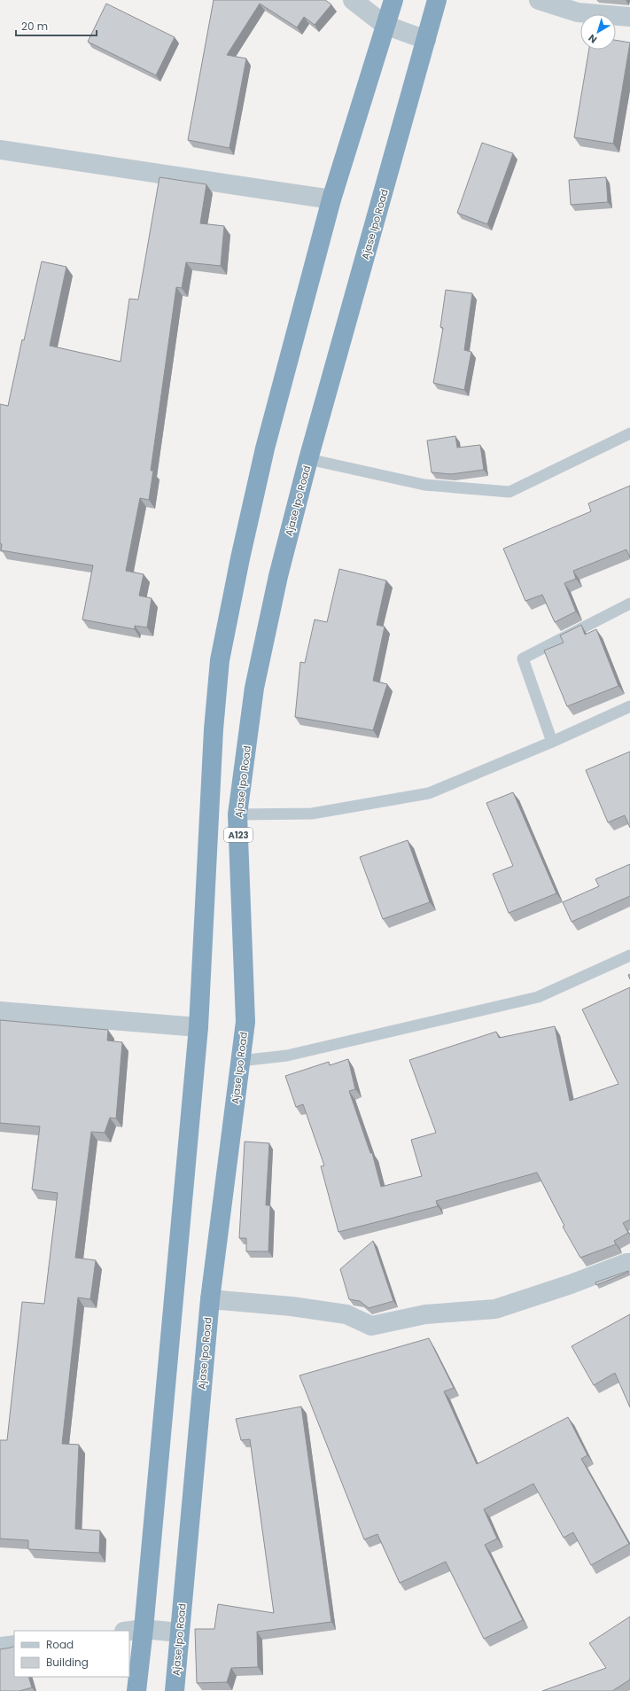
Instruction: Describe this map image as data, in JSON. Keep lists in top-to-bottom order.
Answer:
{
  "streets": {
    "highway": ["Ajase Ipo Road", "A123"]
  },
  "legend": ["Road", "Building"],
  "scale_bar": "20 m",
  "north": "bottom left"
}
